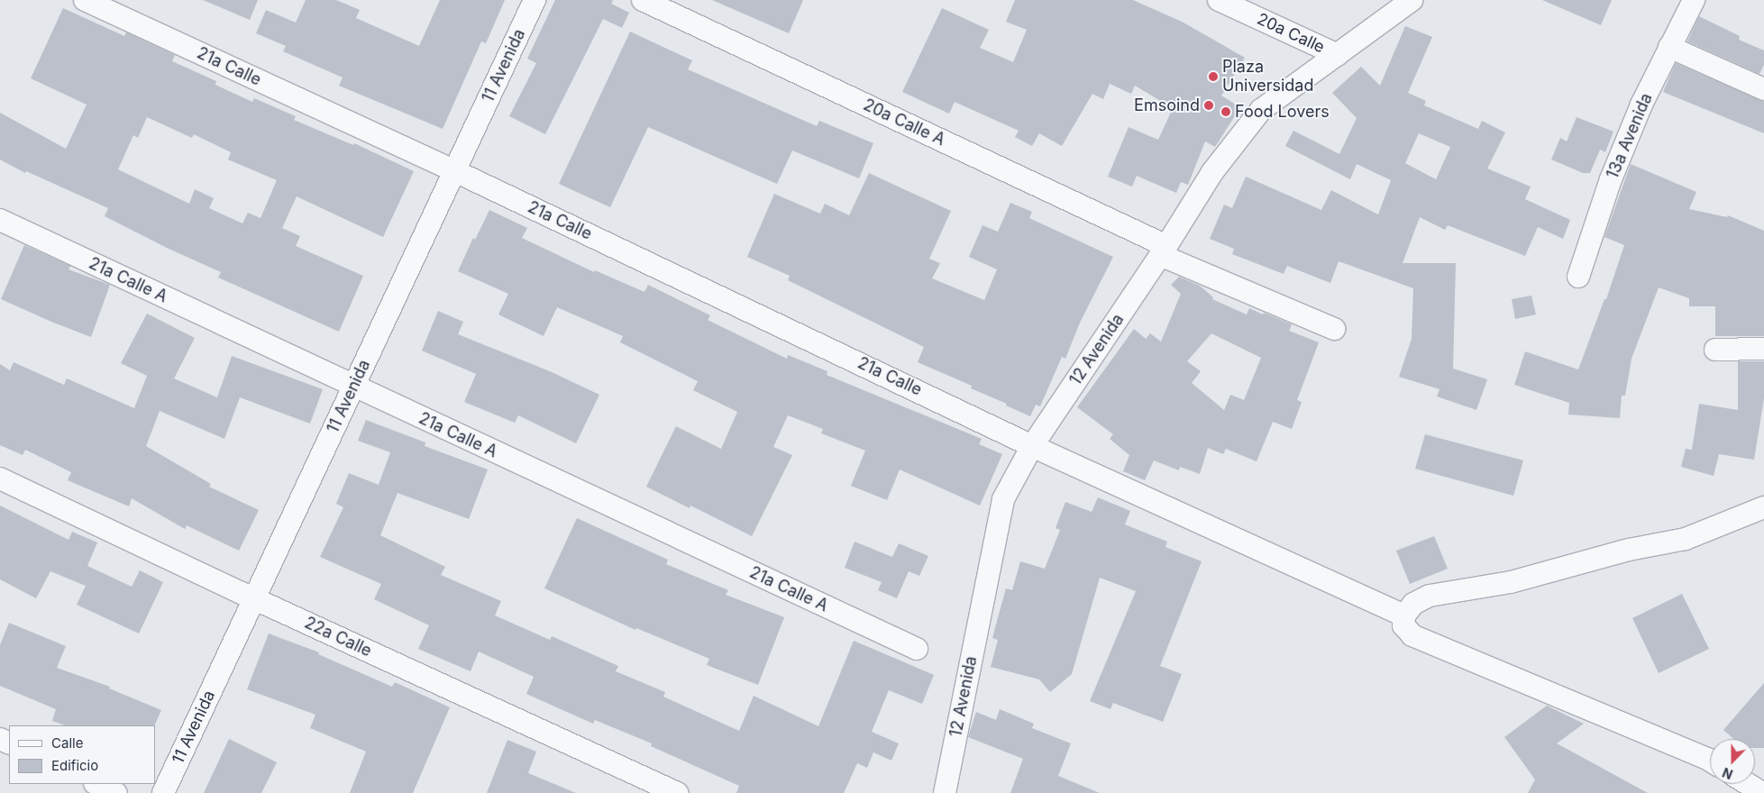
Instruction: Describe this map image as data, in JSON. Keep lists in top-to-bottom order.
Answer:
{
  "streets": {
    "street": [
      "20a Calle",
      "11 Avenida",
      "21a Calle",
      "20a Calle A",
      "13a Avenida",
      "21a Calle A",
      "12 Avenida",
      "22a Calle"
    ]
  },
  "crossings": [
    ["20a Calle", "12 Avenida"],
    ["11 Avenida", "21a Calle"],
    ["11 Avenida", "21a Calle A"],
    ["11 Avenida", "22a Calle"],
    ["21a Calle", "12 Avenida"],
    ["20a Calle A", "12 Avenida"]
  ],
  "places": ["Plaza Universidad", "Emsoind", "Food Lovers"],
  "legend": ["Calle", "Edificio"],
  "north": "bottom"
}
